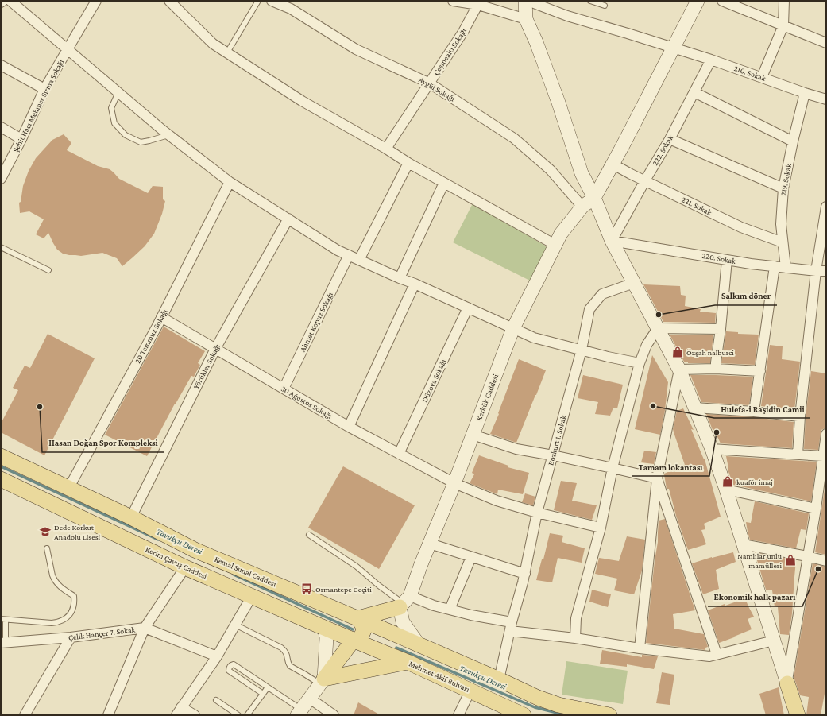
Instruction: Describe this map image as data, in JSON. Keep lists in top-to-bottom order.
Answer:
{
  "streets": {
    "main road": ["Kerim Çavuş Caddesi", "Kemal Sunal Caddesi", "Mehmet Akif Bulvarı"],
    "street": [
      "Çeşmealtı Sokağı",
      "210. Sokak",
      "Aygül Sokağı",
      "Şehit Hacı Mehmet Sırma Sokağı",
      "222. Sokak",
      "219. Sokak",
      "221. Sokak",
      "220. Sokak",
      "Ahmet Kopuz Sokağı",
      "20 Temmuz Sokağı",
      "Yörükler Sokağı",
      "Düzova Sokağı",
      "Kerkük Caddesi",
      "30 Ağustos Sokağı",
      "Bozkurt 1. Sokak",
      "Çelik Hançer 7. Sokak"
    ]
  },
  "crossings": [
    ["Çeşmealtı Sokağı", "Aygül Sokağı"],
    ["210. Sokak", "222. Sokak"],
    ["210. Sokak", "219. Sokak"],
    ["Aygül Sokağı", "Kerkük Caddesi"],
    ["222. Sokak", "221. Sokak"],
    ["222. Sokak", "220. Sokak"],
    ["219. Sokak", "221. Sokak"],
    ["219. Sokak", "220. Sokak"],
    ["Ahmet Kopuz Sokağı", "30 Ağustos Sokağı"],
    ["20 Temmuz Sokağı", "30 Ağustos Sokağı"],
    ["20 Temmuz Sokağı", "Kemal Sunal Caddesi"],
    ["Yörükler Sokağı", "30 Ağustos Sokağı"],
    ["Yörükler Sokağı", "Kemal Sunal Caddesi"],
    ["Düzova Sokağı", "30 Ağustos Sokağı"],
    ["Kerkük Caddesi", "30 Ağustos Sokağı"],
    ["30 Ağustos Sokağı", "Bozkurt 1. Sokak"],
    ["Kerim Çavuş Caddesi", "Mehmet Akif Bulvarı"]
  ],
  "water": ["Tavukçu Deresi"],
  "places": {
    "other": [
      "Salkım döner",
      "Hulefa-i Raşidin Camii",
      "Hasan Doğan Spor Kompleksi",
      "Tamam lokantası",
      "Ekonomik halk pazarı"
    ],
    "shop": ["Özşah nalburci", "kuaför imaj", "Namlılar unlu mamülleri"],
    "school or university": ["Dede Korkut Anadolu Lisesi"],
    "bus stop": ["Ormantepe Geçiti"]
  }
}
